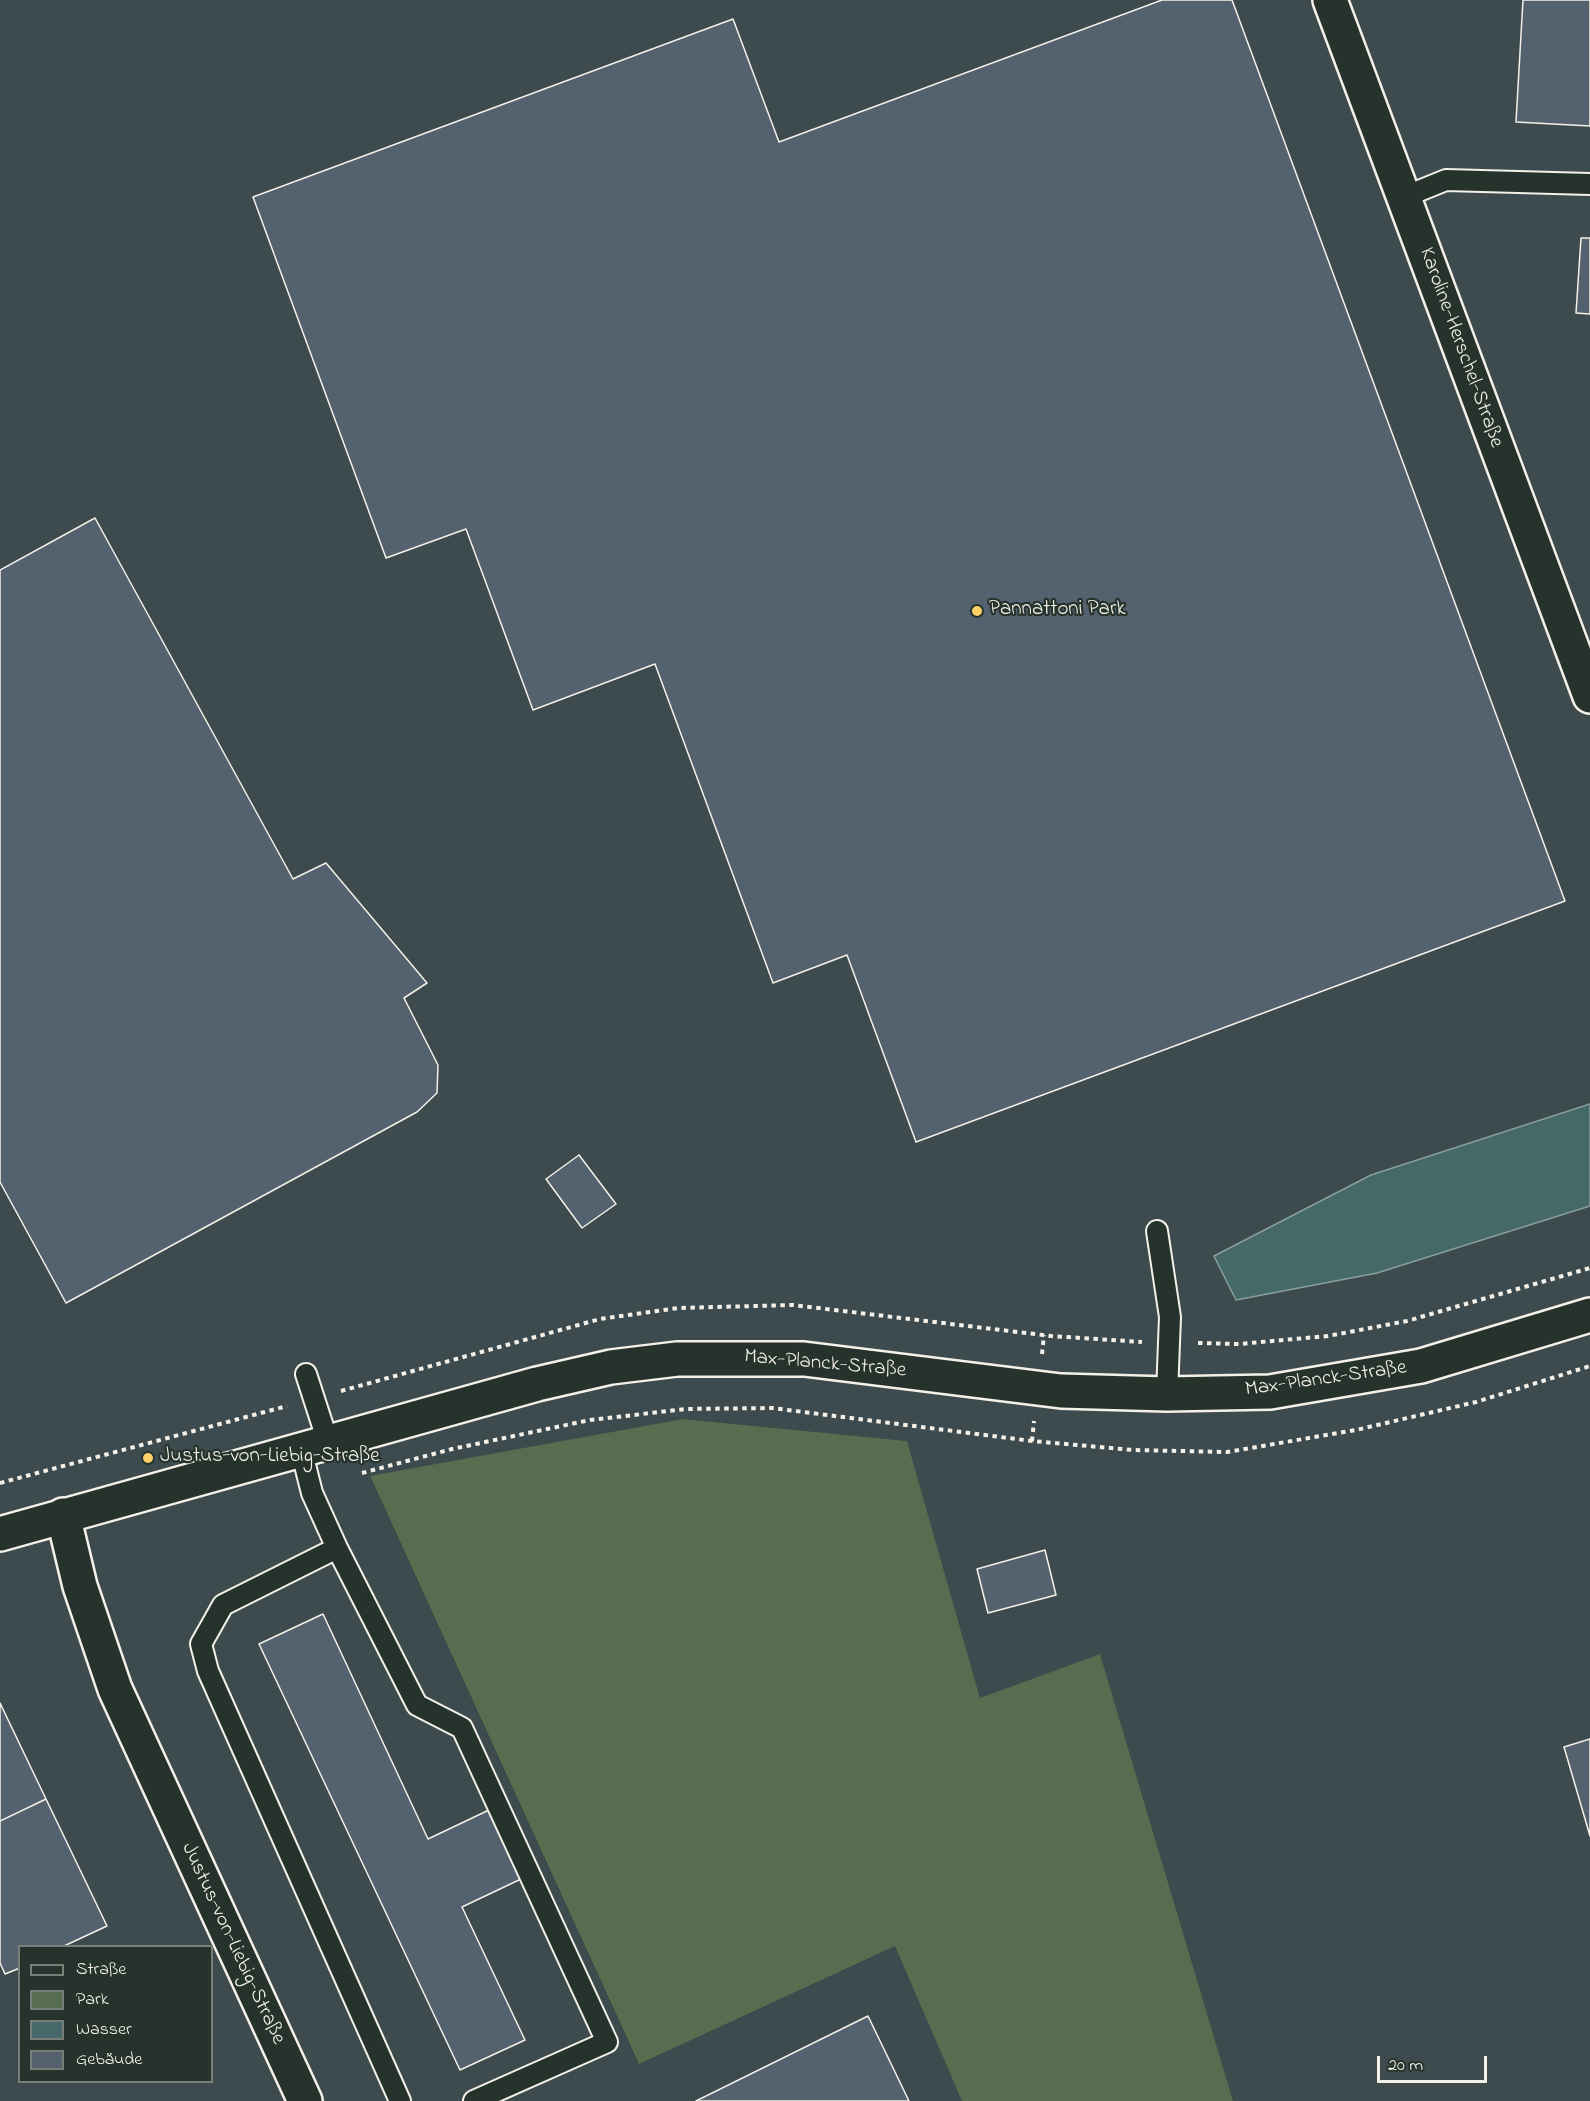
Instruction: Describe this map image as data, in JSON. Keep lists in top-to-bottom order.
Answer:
{
  "streets": {
    "street": ["Karoline-Herschel-Straße", "Max-Planck-Straße", "Justus-von-Liebig-Straße"]
  },
  "crossings": [
    ["Max-Planck-Straße", "Justus-von-Liebig-Straße"]
  ],
  "places": ["Pannattoni Park", "Justus-von-Liebig-Straße"],
  "legend": [
    "Straße",
    "Park",
    "Wasser",
    "Gebäude"
  ],
  "scale_bar": "20 m"
}
